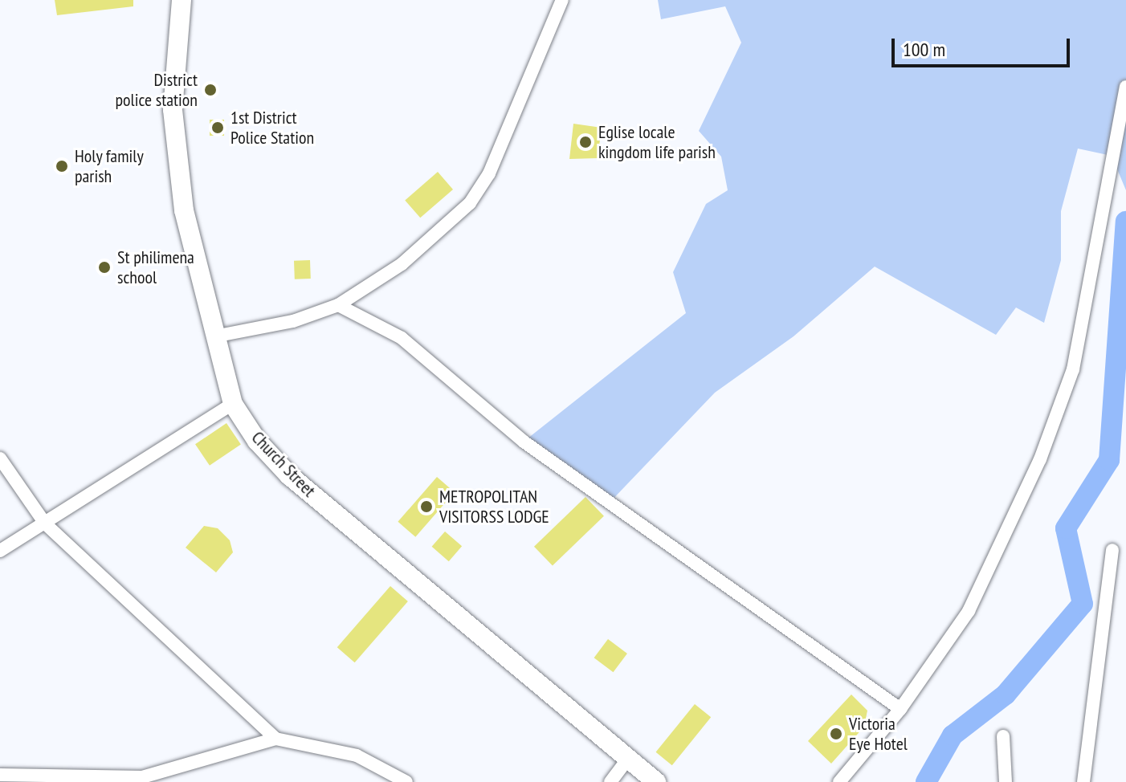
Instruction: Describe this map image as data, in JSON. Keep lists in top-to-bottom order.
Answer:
{
  "streets": {
    "main road": ["Church Street"]
  },
  "places": [
    "District police station",
    "1st District Police Station",
    "Eglise locale kingdom life parish",
    "Holy family parish",
    "St philimena school",
    "METROPOLITAN VISITORSS LODGE",
    "Victoria Eye Hotel"
  ],
  "scale_bar": "100 m"
}
